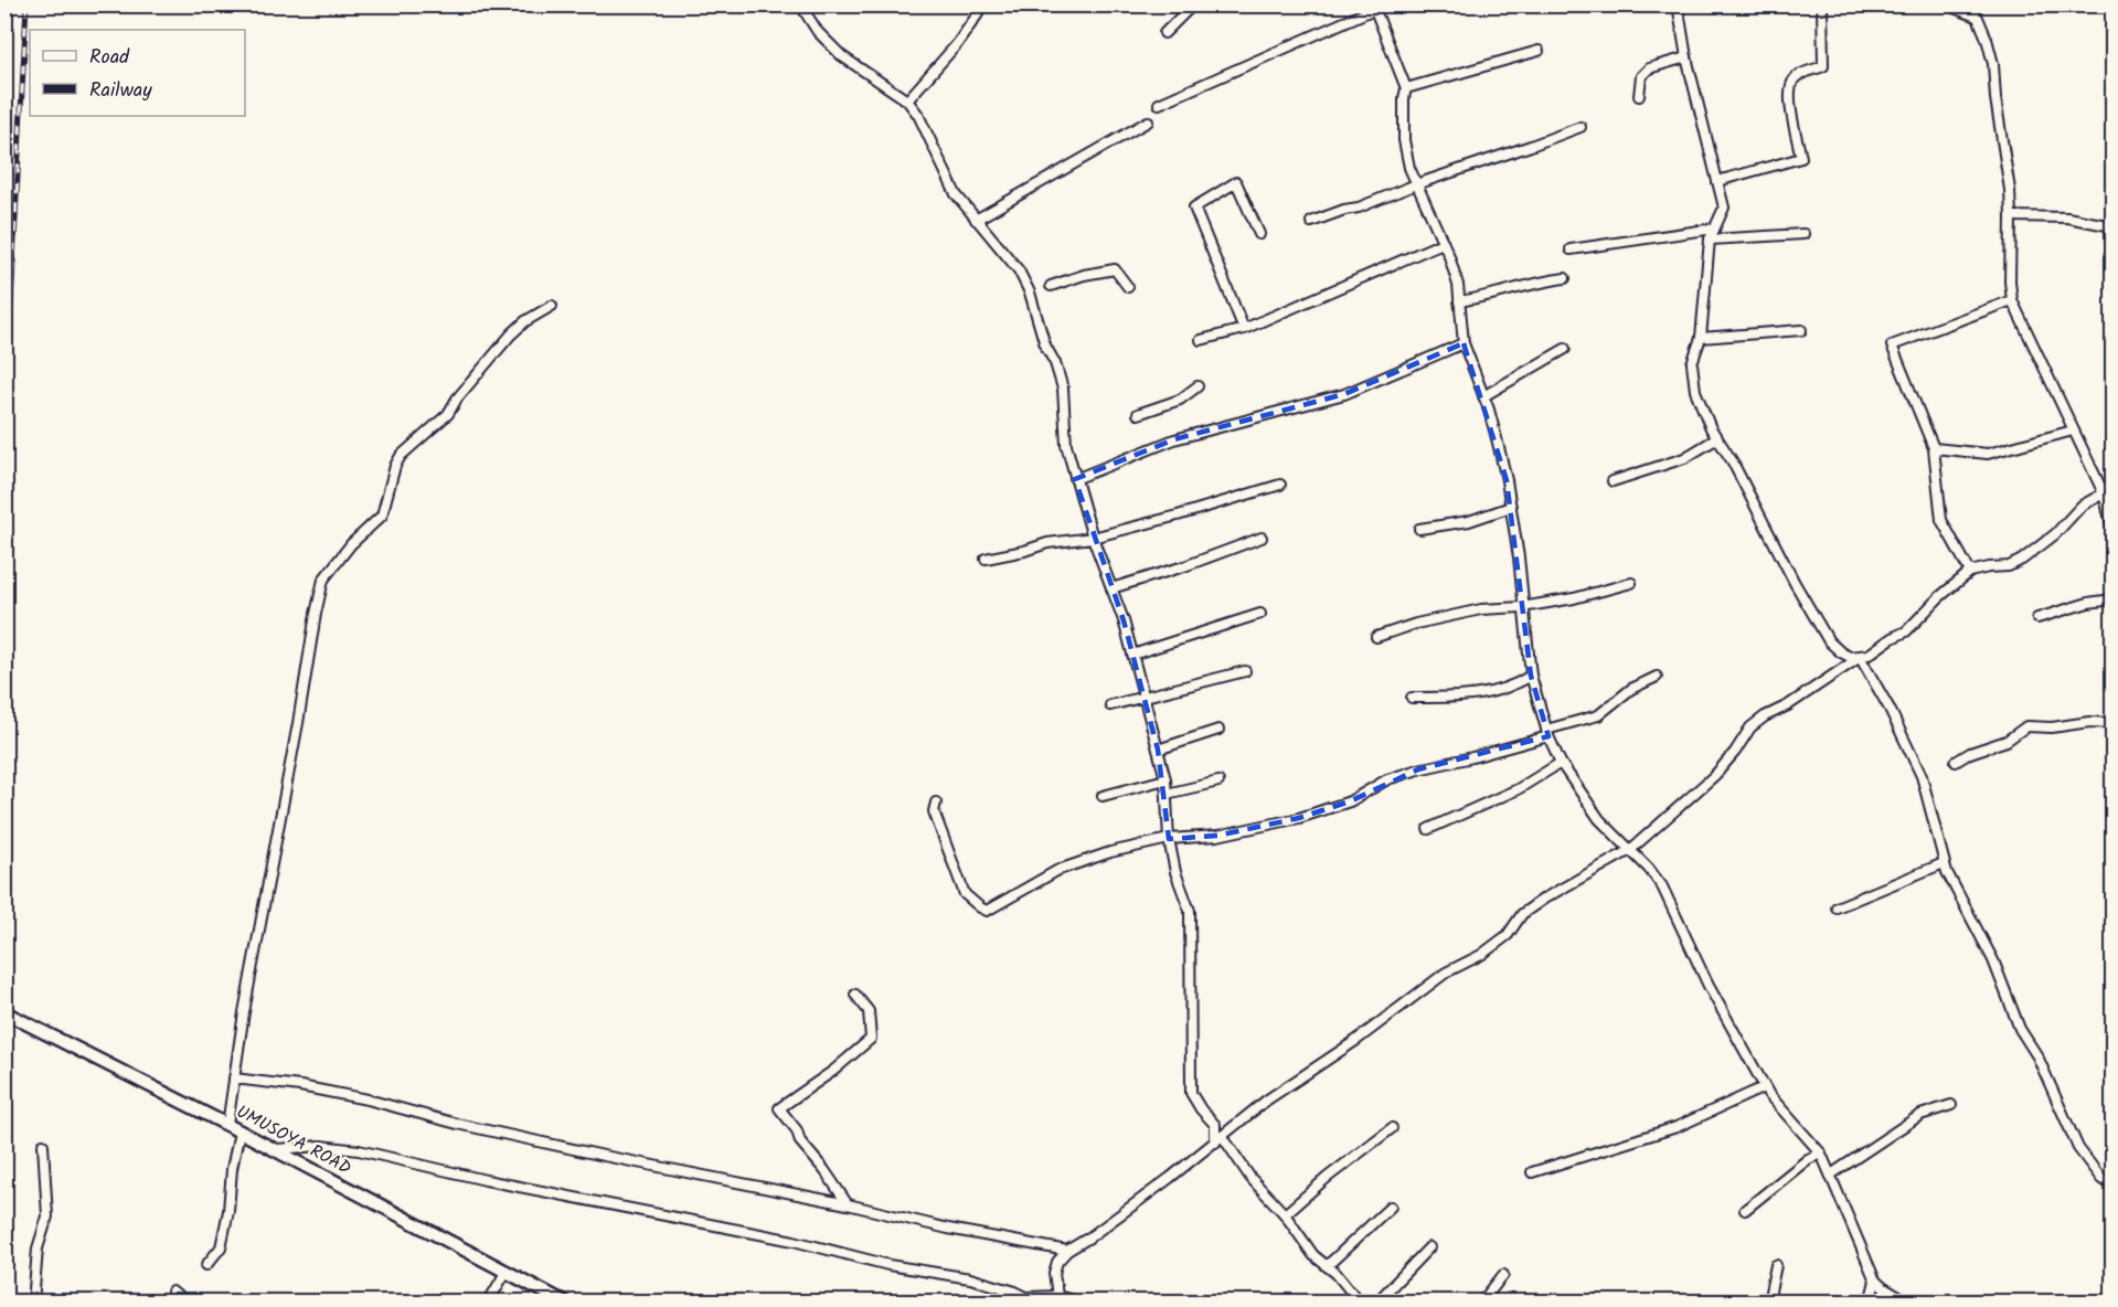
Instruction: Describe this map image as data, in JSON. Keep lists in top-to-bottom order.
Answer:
{
  "streets": {
    "main road": ["UMUSOYA ROAD"]
  },
  "legend": ["Road", "Railway"]
}
